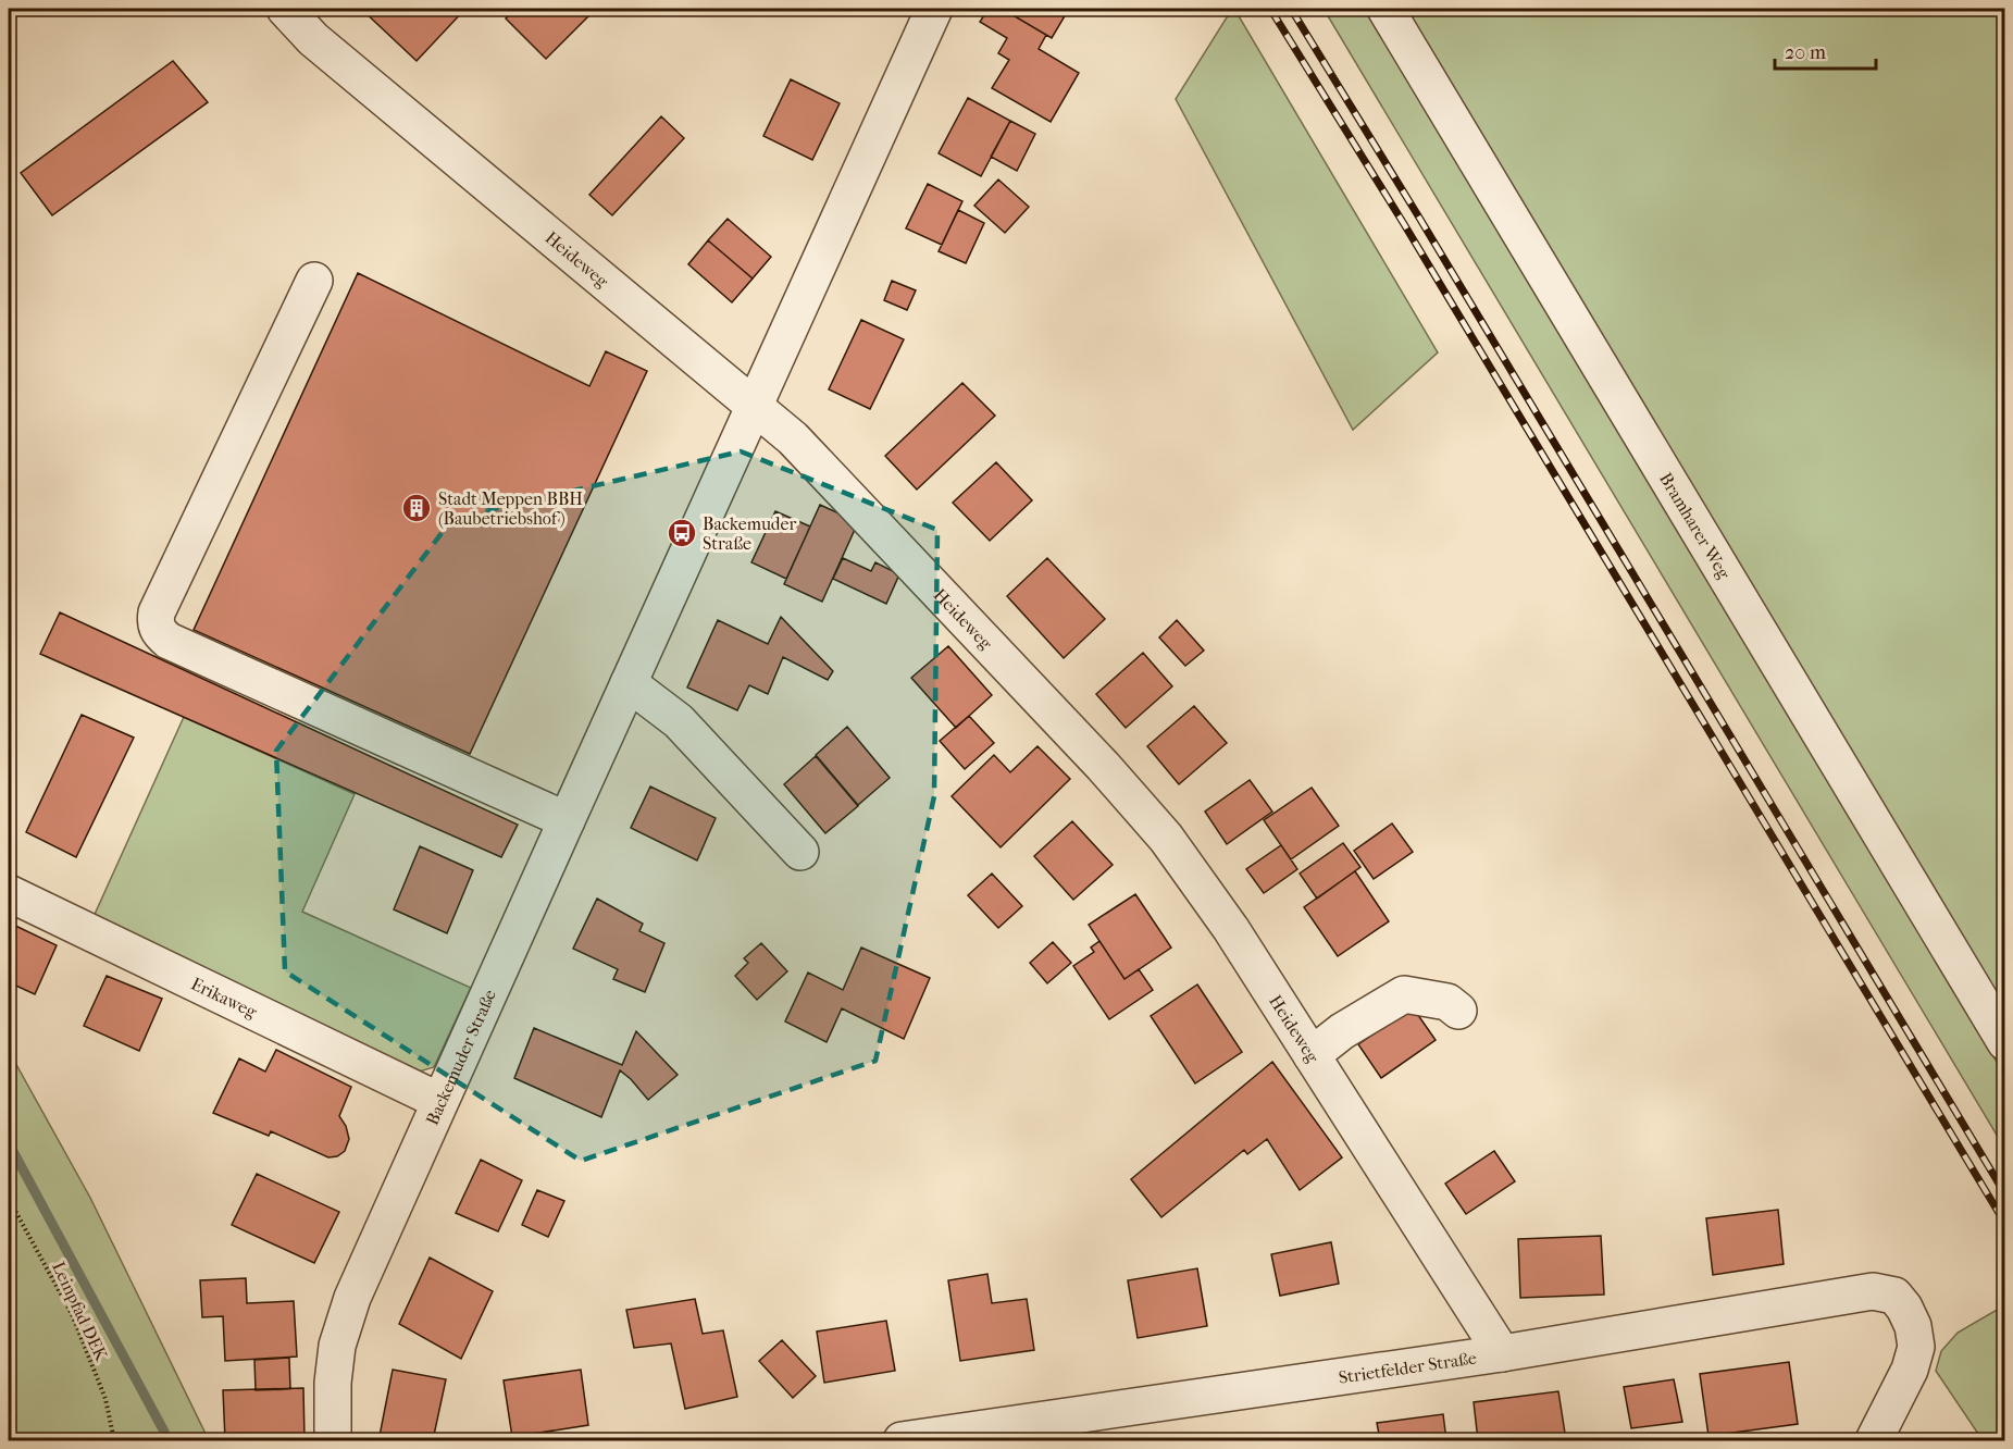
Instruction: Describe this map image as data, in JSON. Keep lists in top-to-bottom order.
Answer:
{
  "streets": {
    "street": [
      "Heideweg",
      "Bramharer Weg",
      "Erikaweg",
      "Backemuder Straße",
      "Strietfelder Straße"
    ],
    "path": ["Leinpfad DEK"]
  },
  "crossings": [
    ["Heideweg", "Backemuder Straße"],
    ["Heideweg", "Strietfelder Straße"],
    ["Erikaweg", "Backemuder Straße"]
  ],
  "places": {
    "building": ["Stadt Meppen BBH (Baubetriebshof)"],
    "bus stop": ["Backemuder Straße"]
  },
  "scale_bar": "20 m"
}
